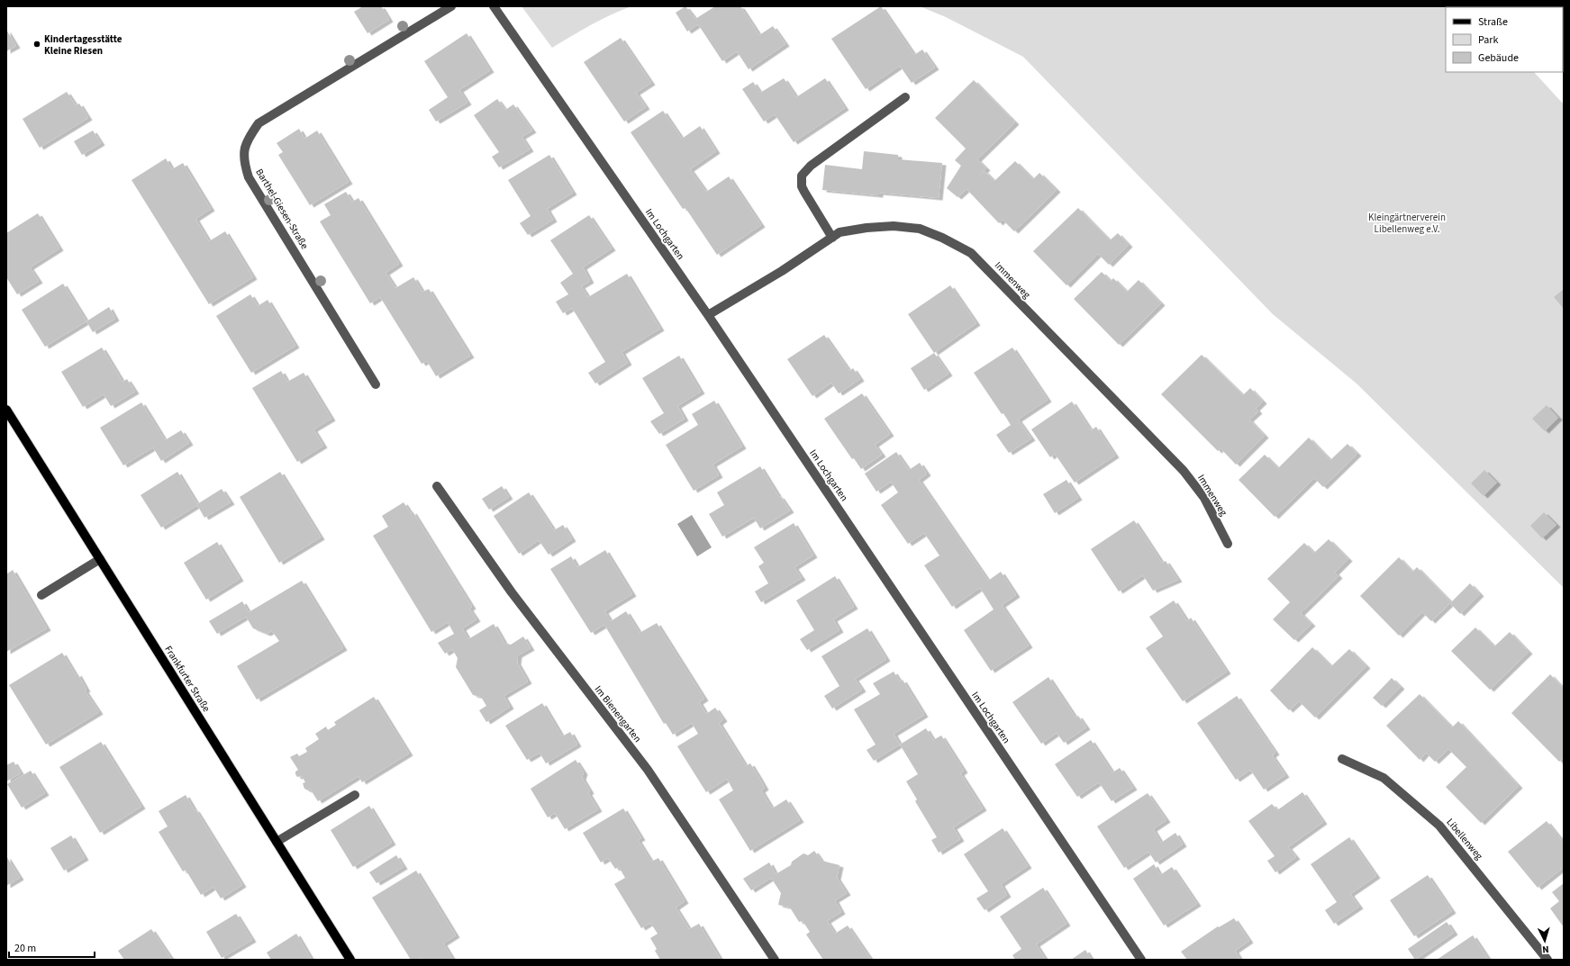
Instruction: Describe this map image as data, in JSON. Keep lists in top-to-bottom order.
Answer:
{
  "streets": {
    "main road": ["Frankfurter Straße"],
    "street": [
      "Barthel-Giesen-Straße",
      "Im Lochgarten",
      "Immenweg",
      "Im Bienengarten",
      "Libellenweg"
    ]
  },
  "crossings": [
    ["Im Lochgarten", "Immenweg"]
  ],
  "parks": ["Kleingärtnerverein Libellenweg e.V."],
  "places": ["Kindertagesstätte Kleine Riesen"],
  "legend": ["Straße", "Park", "Gebäude"],
  "scale_bar": "20 m",
  "north": "bottom"
}
